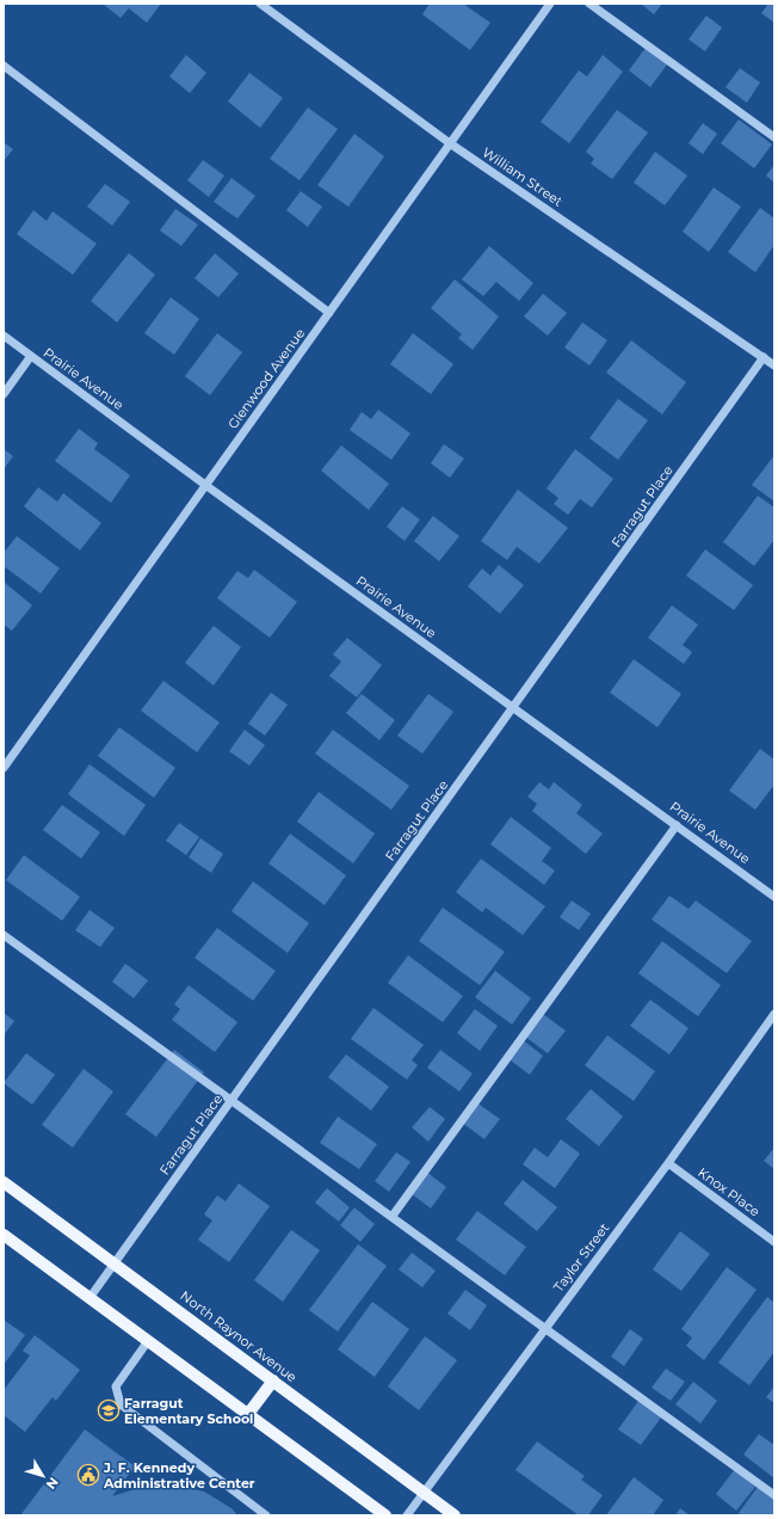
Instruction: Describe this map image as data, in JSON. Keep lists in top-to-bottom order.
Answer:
{
  "streets": {
    "main road": ["North Raynor Avenue"],
    "street": [
      "William Street",
      "Prairie Avenue",
      "Glenwood Avenue",
      "Farragut Place",
      "Knox Place",
      "Taylor Street"
    ]
  },
  "crossings": [
    ["William Street", "Glenwood Avenue"],
    ["William Street", "Farragut Place"],
    ["Prairie Avenue", "Glenwood Avenue"],
    ["Prairie Avenue", "Farragut Place"],
    ["Farragut Place", "North Raynor Avenue"],
    ["Knox Place", "Taylor Street"],
    ["Taylor Street", "North Raynor Avenue"]
  ],
  "places": {
    "school or university": ["Farragut Elementary School"],
    "public building": ["J. F. Kennedy Administrative Center"]
  },
  "north": "bottom right"
}
